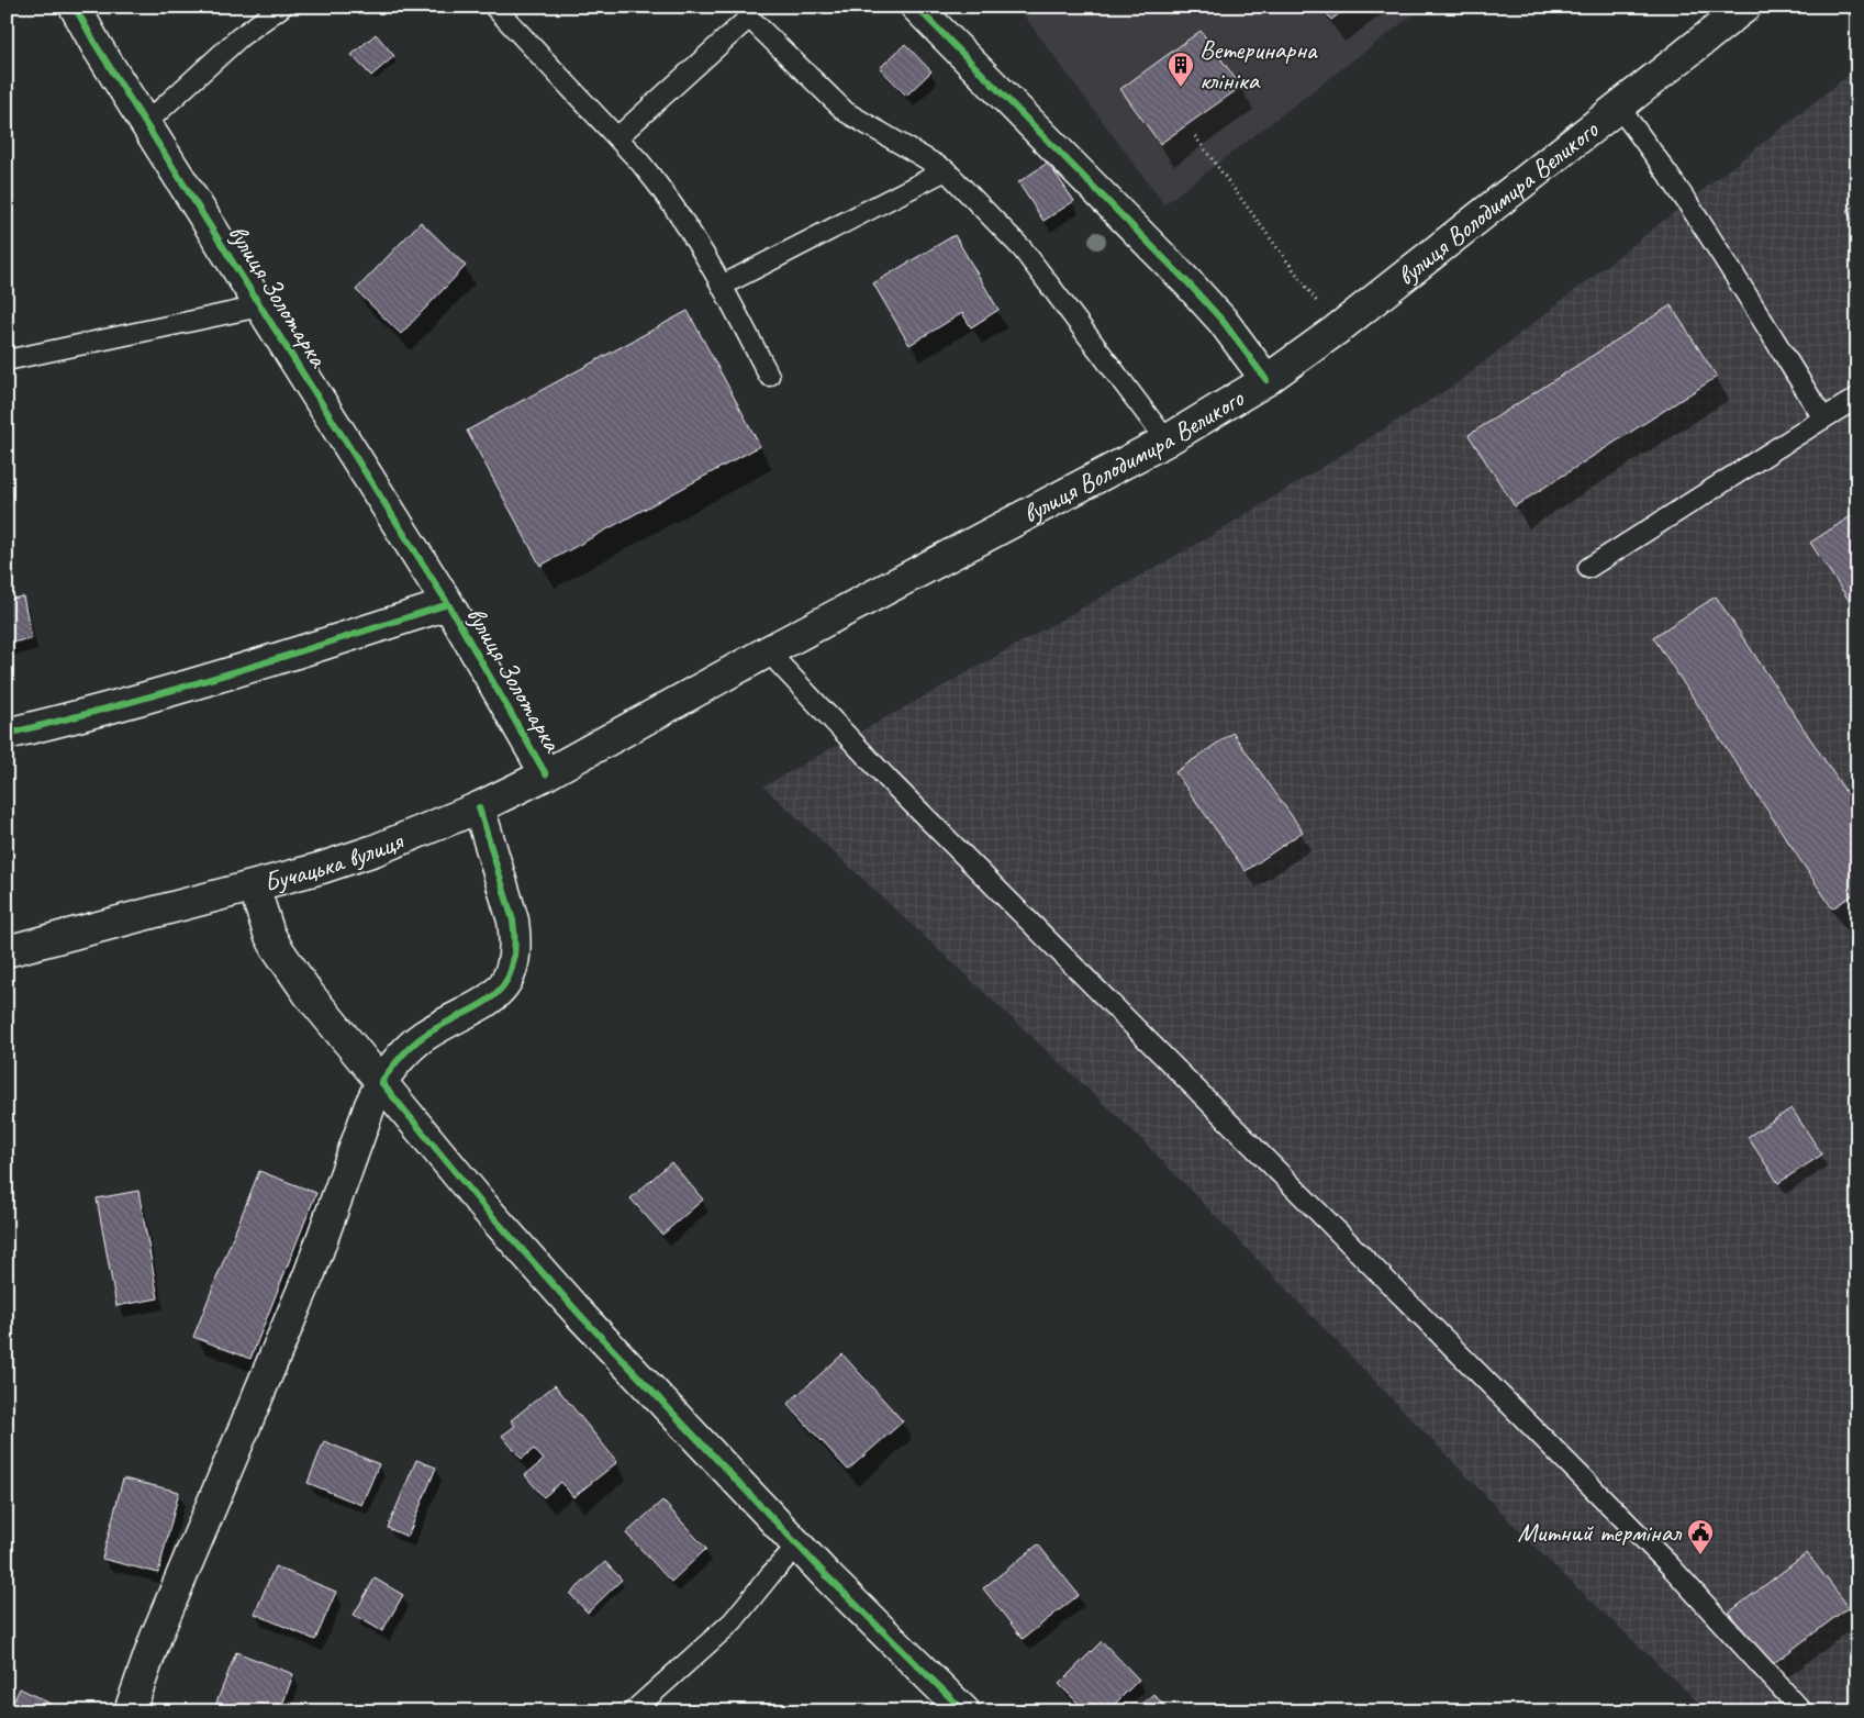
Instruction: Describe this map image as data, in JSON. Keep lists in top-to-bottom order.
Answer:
{
  "streets": {
    "street": ["вулиця Володимира Великого", "вулиця Золотарка", "Бучацька вулиця"]
  },
  "crossings": [
    ["вулиця Володимира Великого", "Бучацька вулиця"],
    ["вулиця Золотарка", "Бучацька вулиця"]
  ],
  "places": {
    "building": ["Ветеринарна клініка"],
    "public building": ["Митний термінал"]
  }
}
